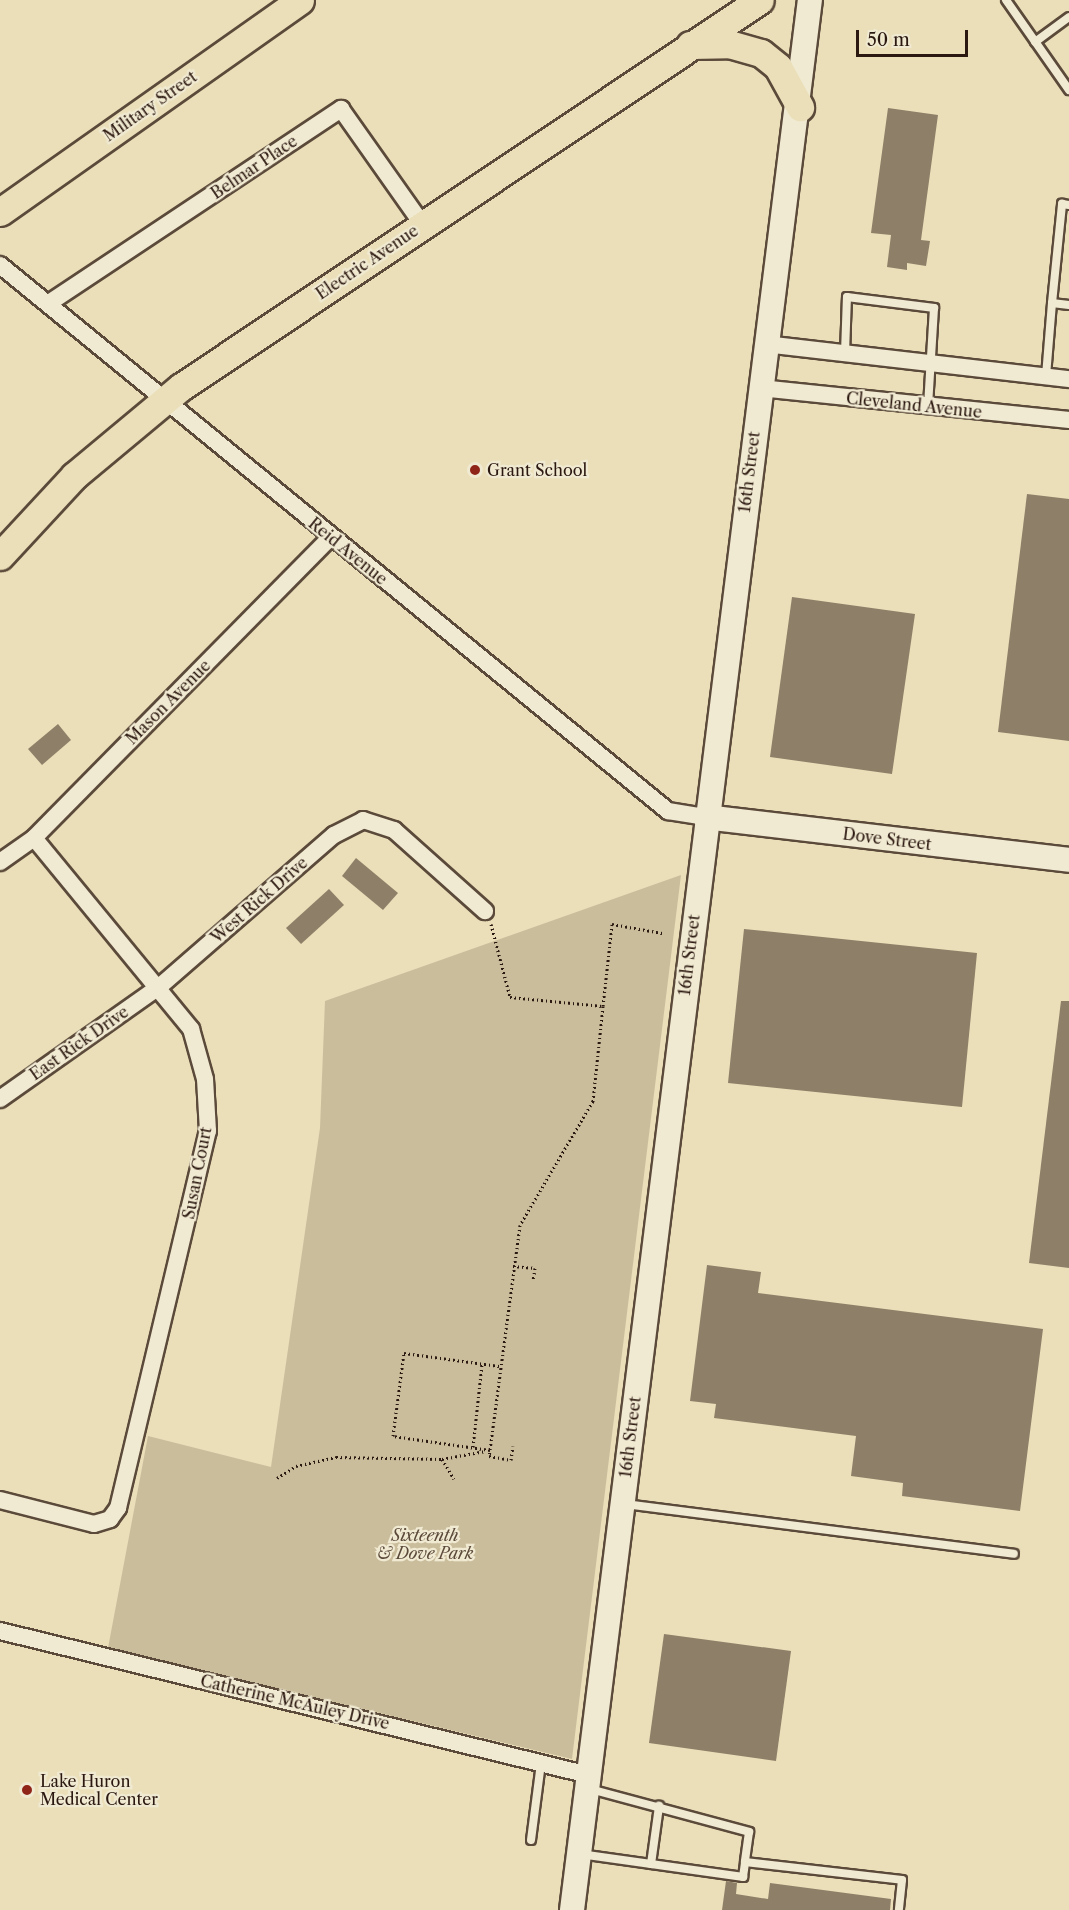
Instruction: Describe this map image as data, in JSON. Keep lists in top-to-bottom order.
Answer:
{
  "streets": {
    "main road": ["Military Street", "Electric Avenue"],
    "street": [
      "Belmar Place",
      "Cleveland Avenue",
      "16th Street",
      "Reid Avenue",
      "Mason Avenue",
      "Dove Street",
      "West Rick Drive",
      "East Rick Drive",
      "Susan Court",
      "Catherine McAuley Drive"
    ]
  },
  "crossings": [
    ["Belmar Place", "Electric Avenue"],
    ["Belmar Place", "Reid Avenue"],
    ["Electric Avenue", "Reid Avenue"],
    ["Cleveland Avenue", "16th Street"],
    ["16th Street", "Reid Avenue"],
    ["16th Street", "Dove Street"],
    ["16th Street", "Catherine McAuley Drive"],
    ["Reid Avenue", "Mason Avenue"],
    ["Reid Avenue", "Dove Street"],
    ["Mason Avenue", "Susan Court"],
    ["West Rick Drive", "East Rick Drive"],
    ["West Rick Drive", "Susan Court"],
    ["East Rick Drive", "Susan Court"]
  ],
  "parks": ["Sixteenth & Dove Park"],
  "places": ["Grant School", "Lake Huron Medical Center"],
  "scale_bar": "50 m"
}
